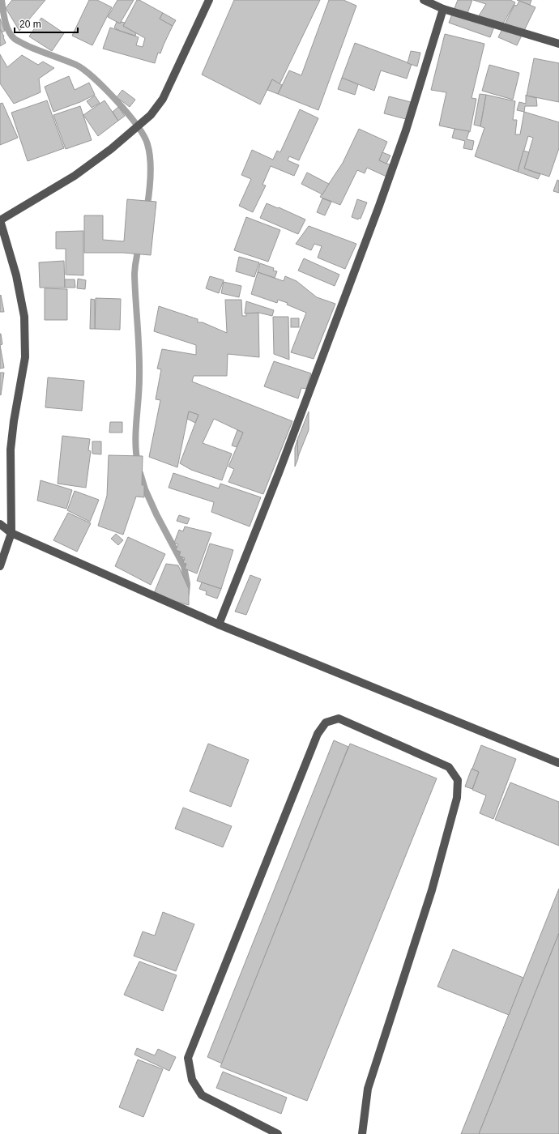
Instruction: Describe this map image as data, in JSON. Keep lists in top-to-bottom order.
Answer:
{
  "scale_bar": "20 m"
}
